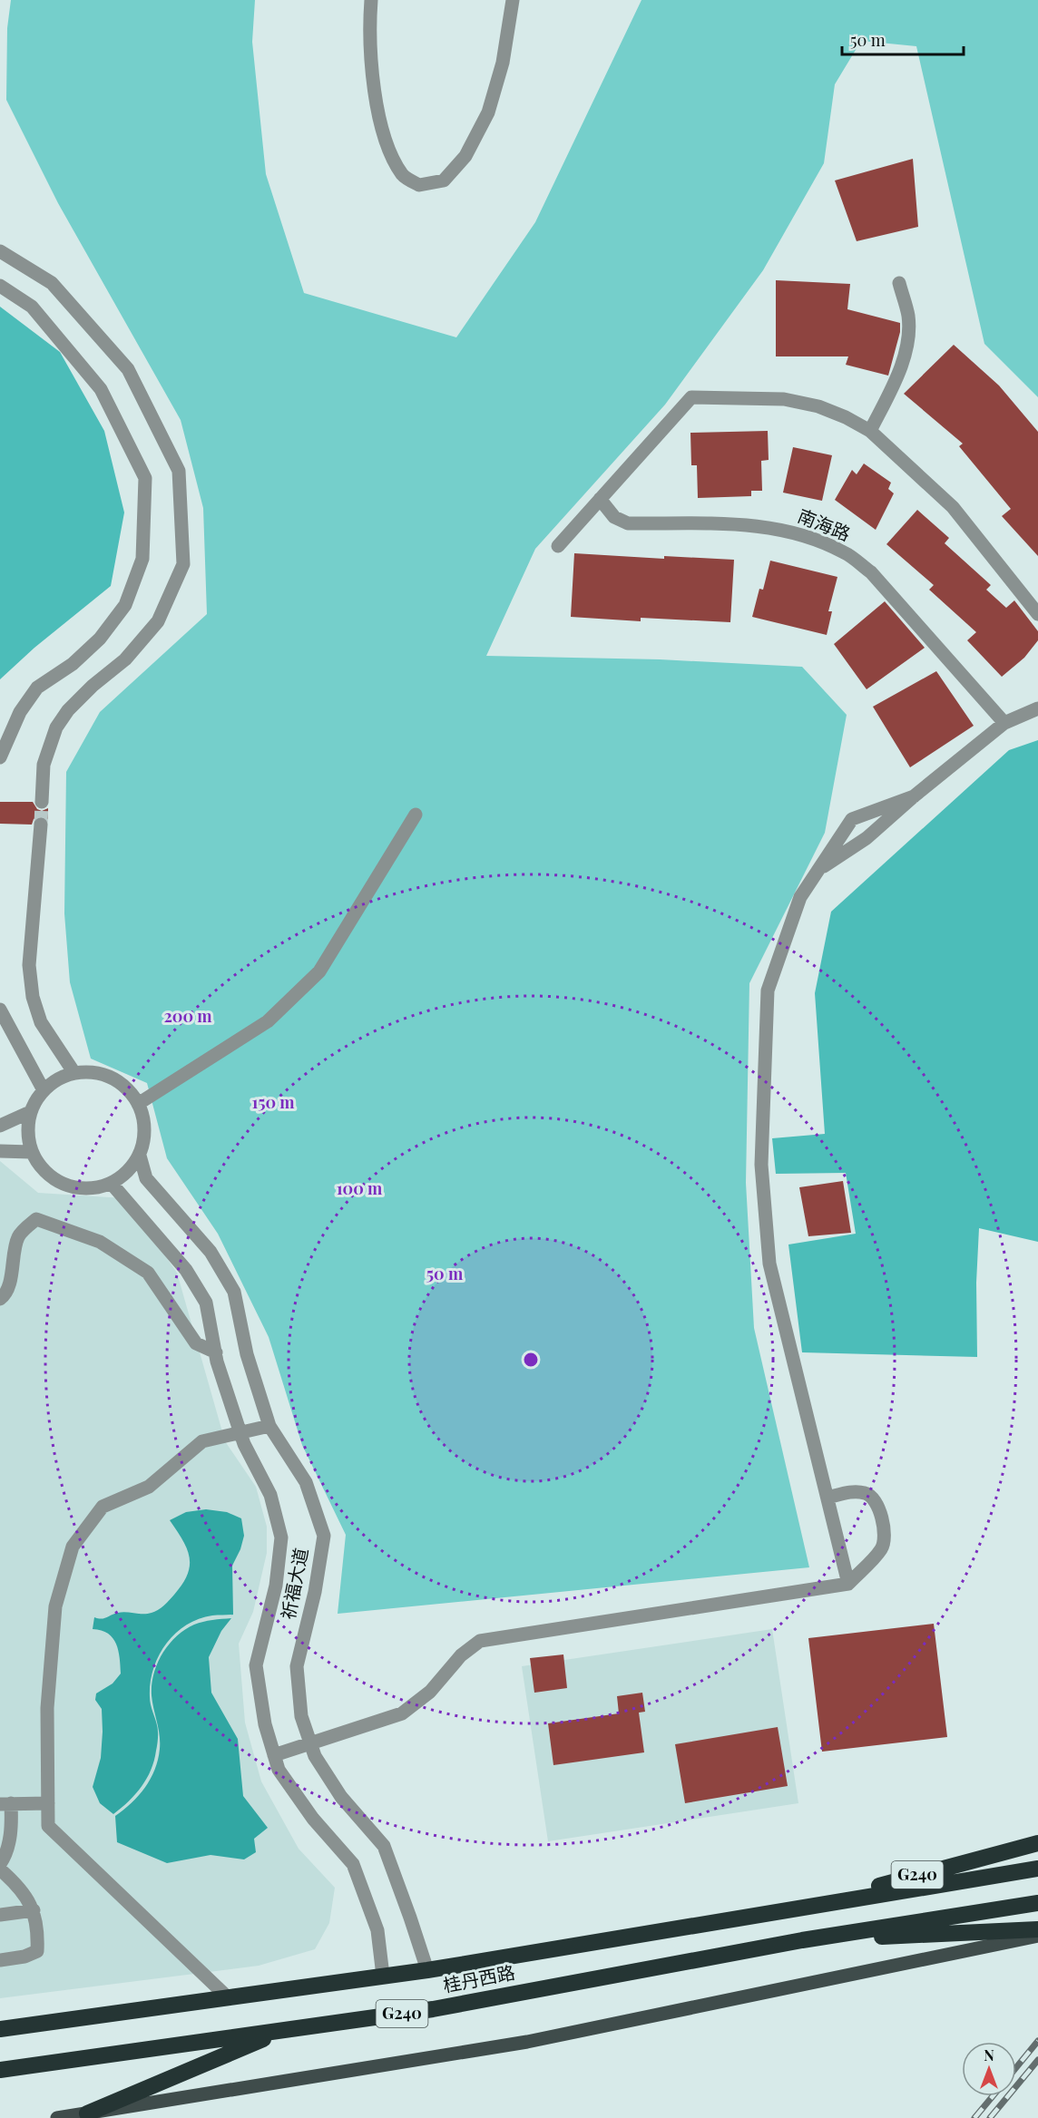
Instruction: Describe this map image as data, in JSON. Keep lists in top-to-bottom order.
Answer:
{
  "streets": {
    "highway": ["G240", "桂丹西路"],
    "street": ["南海路", "祈福大道"]
  },
  "crossings": [
    ["祈福大道", "桂丹西路"],
    ["G240", "桂丹西路"]
  ],
  "scale_bar": "50 m",
  "north": "top",
  "rings": [
    "200 m",
    "150 m",
    "100 m",
    "50 m"
  ]
}
